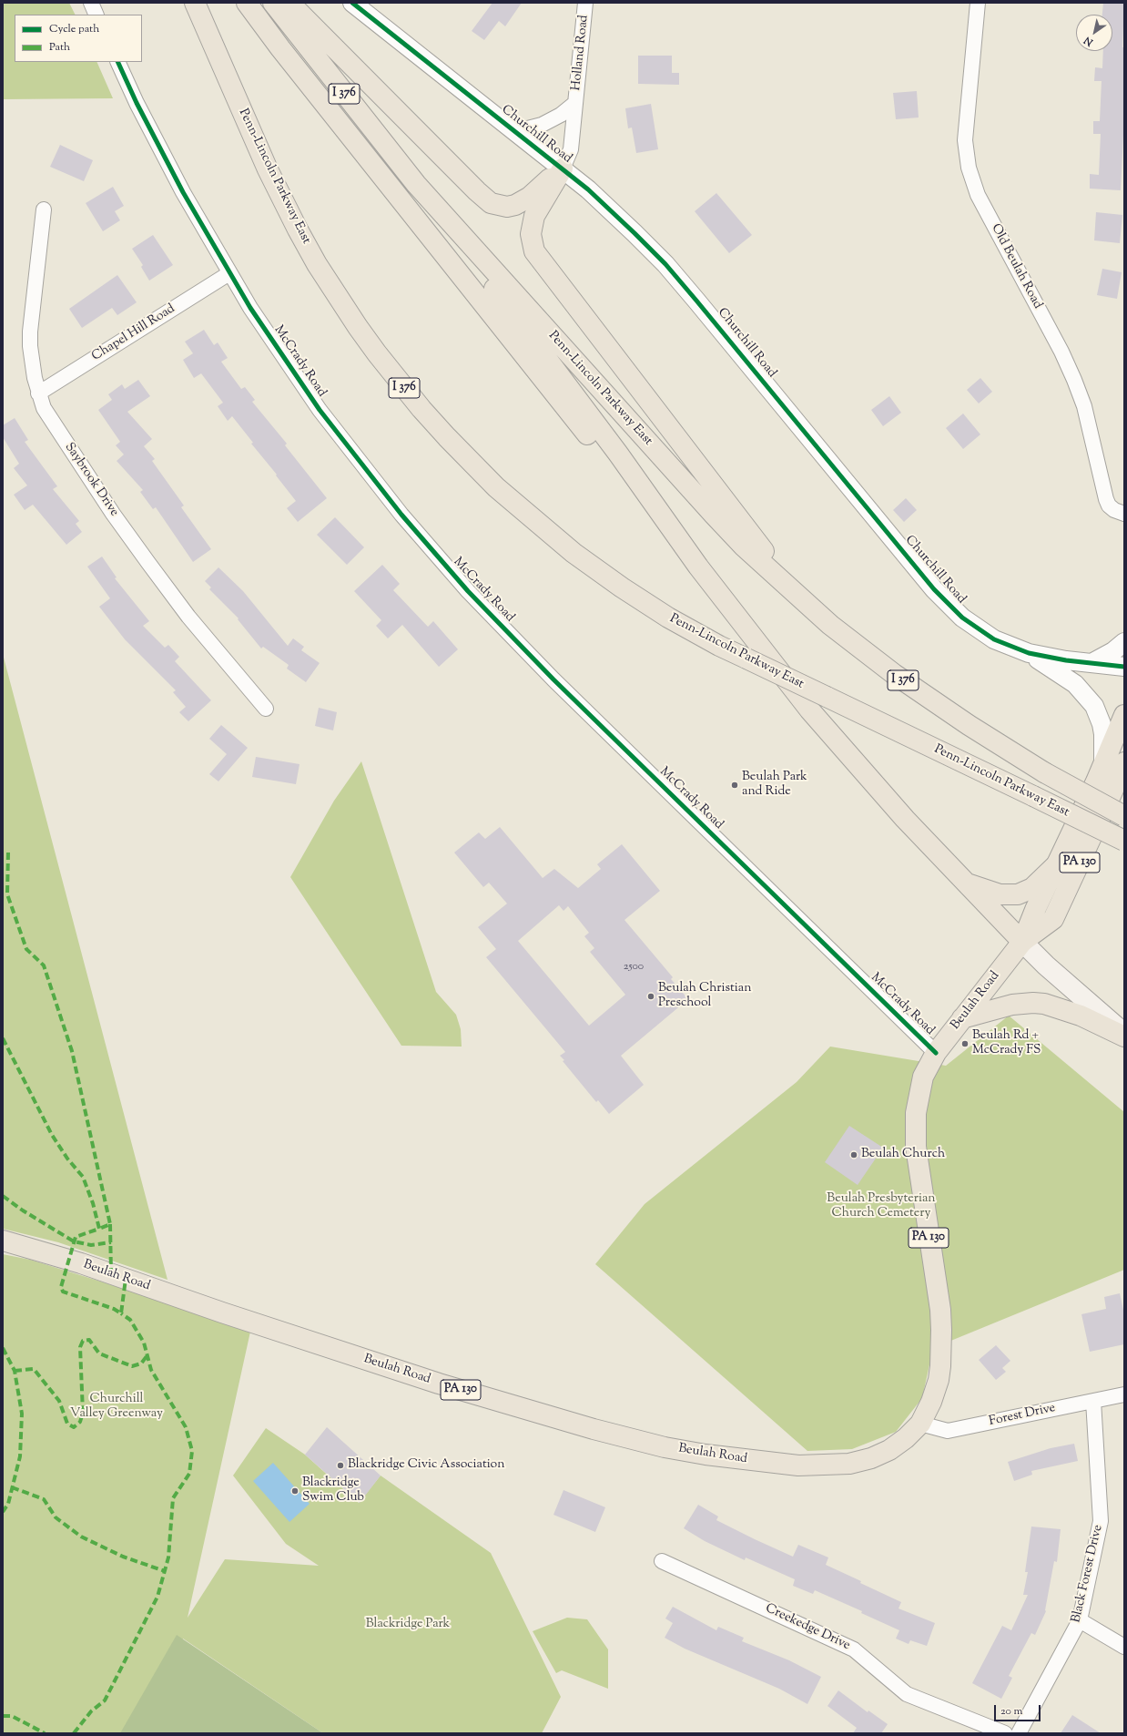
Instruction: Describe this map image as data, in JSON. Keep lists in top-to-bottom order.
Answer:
{
  "streets": {
    "main road": [
      "I 376",
      "Penn-Lincoln Parkway East",
      "PA 130",
      "Beulah Road"
    ],
    "street": [
      "Holland Road",
      "Churchill Road",
      "Old Beulah Road",
      "Chapel Hill Road",
      "McCrady Road",
      "Saybrook Drive",
      "Forest Drive",
      "Black Forest Drive",
      "Creekedge Drive"
    ]
  },
  "crossings": [
    ["Holland Road", "Churchill Road"],
    ["Chapel Hill Road", "McCrady Road"],
    ["Chapel Hill Road", "Saybrook Drive"],
    ["McCrady Road", "Beulah Road"],
    ["Beulah Road", "Forest Drive"],
    ["Forest Drive", "Black Forest Drive"]
  ],
  "parks": ["Beulah Presbyterian Church Cemetery", "Churchill Valley Greenway", "Blackridge Park"],
  "places": [
    "Beulah Park and Ride",
    "Beulah Christian Preschool",
    "Beulah Rd + McCrady FS",
    "Beulah Church",
    "Blackridge Civic Association",
    "Blackridge Swim Club"
  ],
  "house_numbers": ["2500"],
  "legend": ["Cycle path", "Path"],
  "scale_bar": "20 m",
  "north": "bottom left"
}
